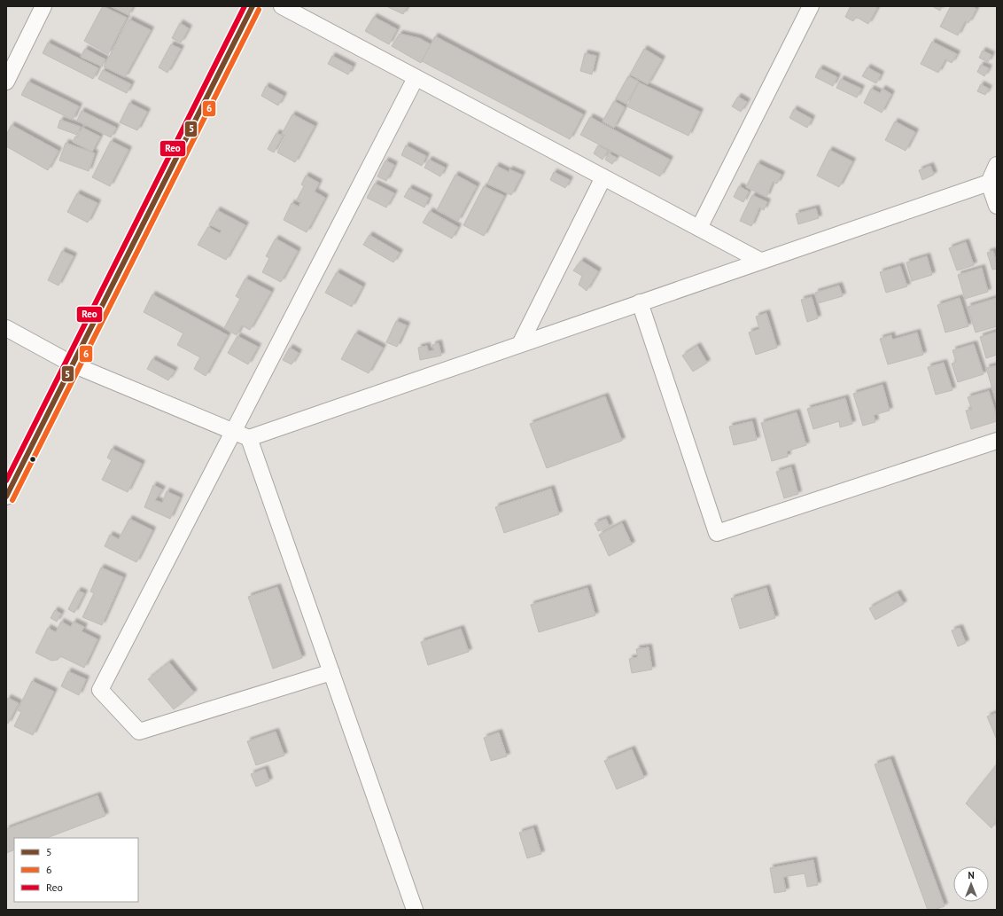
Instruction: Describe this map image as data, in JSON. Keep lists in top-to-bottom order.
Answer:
{
  "lines": ["transit line 5", "transit line Reo", "transit line 6"],
  "legend": ["5", "6", "Reo"],
  "north": "top"
}
